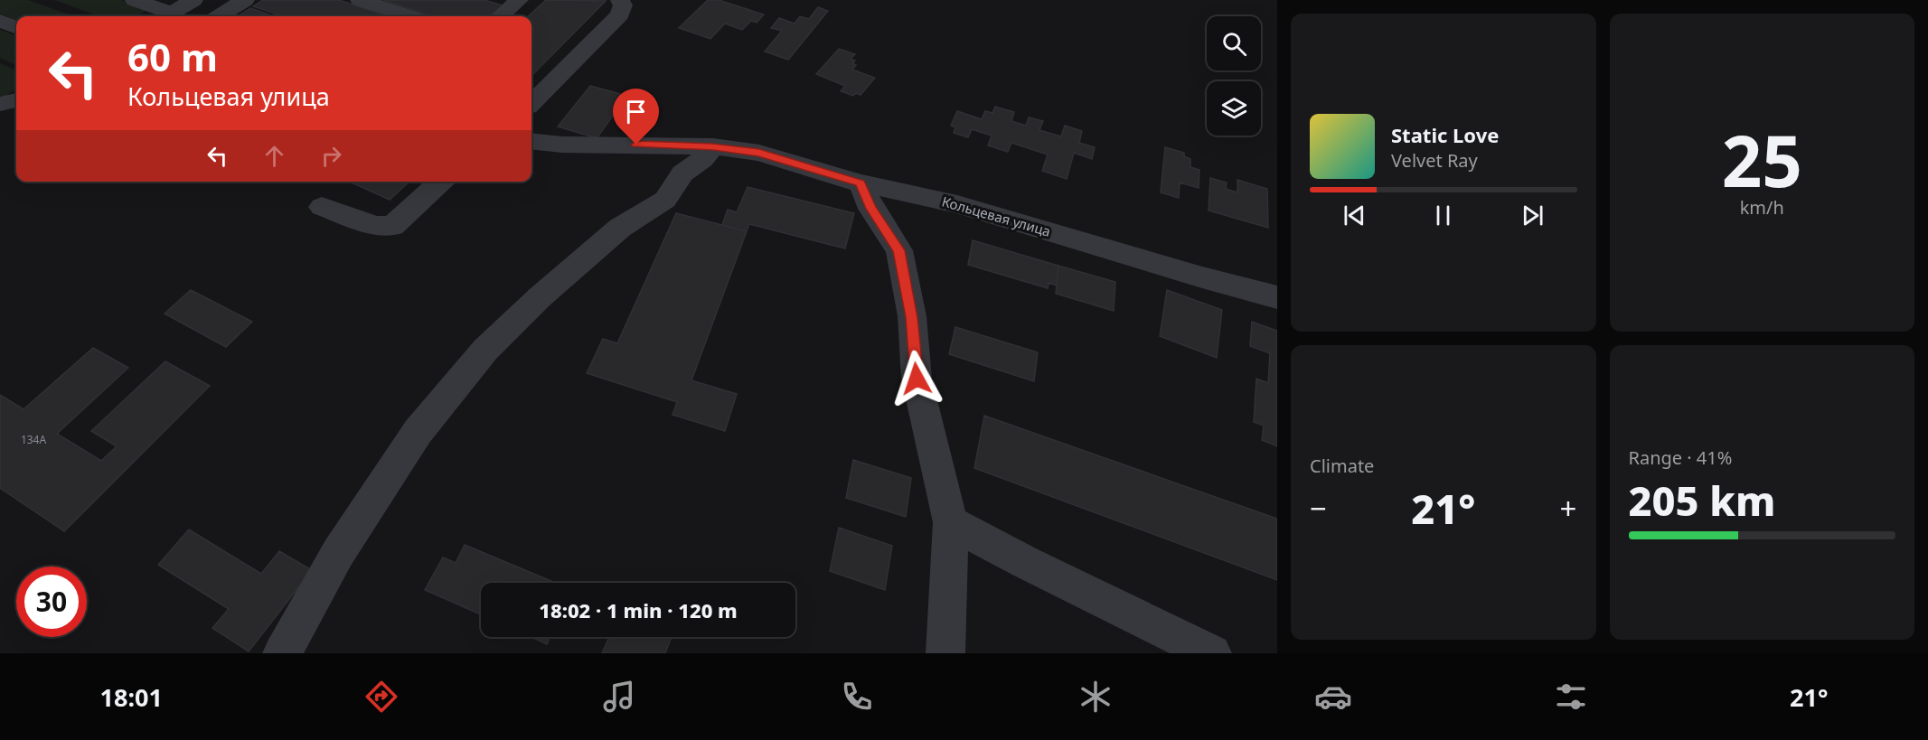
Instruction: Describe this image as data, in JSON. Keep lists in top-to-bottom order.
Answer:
{
  "streets": {
    "street": ["Кольцевая улица"]
  },
  "house_numbers": ["134А"],
  "page": {
    "tile": [
      ["25", "km/h"],
      "Climate",
      ["Range · 41%", "205 km"]
    ],
    "turn": ["60 m", "Кольцевая улица"],
    "song": ["Static Love", "Velvet Ray"],
    "heat": ["−", "21°", "+"],
    "limit": "30",
    "trip": "18:02 · 1 min · 120 m",
    "tabs": ["18:01", "21°"]
  }
}
